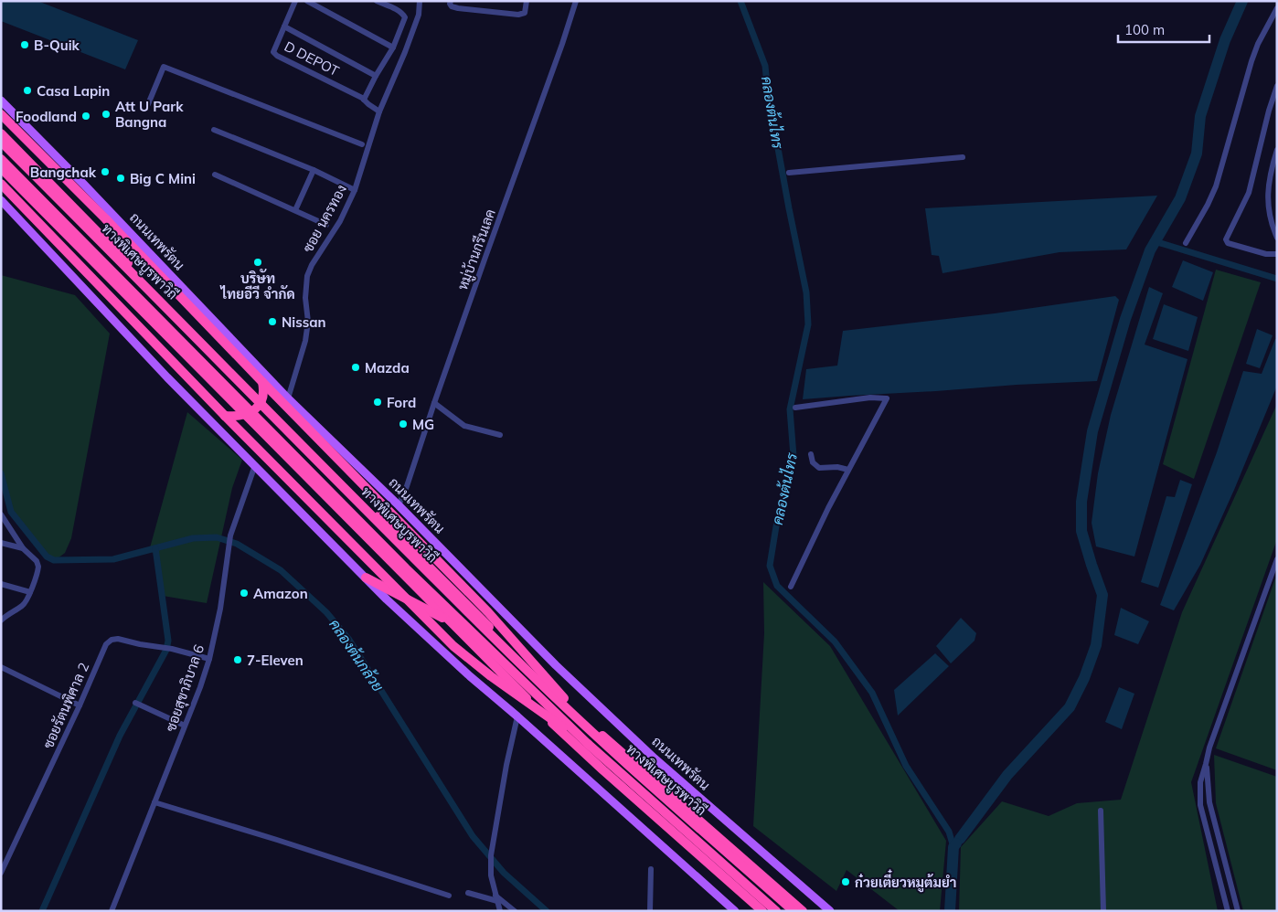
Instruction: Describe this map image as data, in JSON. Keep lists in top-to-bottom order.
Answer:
{
  "streets": {
    "highway": ["ทางพิเศษบูรพาวิถี"],
    "main road": ["ถนนเทพรัตน"],
    "street": [
      "D DEPOT",
      "ซอย นครทอง",
      "หมู่บ้านกรีนเลค",
      "ซอยสุขาภิบาล 6",
      "ซอยรัตนพิศาล 2"
    ]
  },
  "crossings": [
    ["D DEPOT", "ซอย นครทอง"],
    ["ซอย นครทอง", "ถนนเทพรัตน"],
    ["ถนนเทพรัตน", "หมู่บ้านกรีนเลค"],
    ["ซอยสุขาภิบาล 6", "ซอยรัตนพิศาล 2"]
  ],
  "water": ["คลองต้นไทร", "คลองต้นกล้วย"],
  "places": [
    "B-Quik",
    "Casa Lapin",
    "Att U Park Bangna",
    "Foodland",
    "Bangchak",
    "Big C Mini",
    "บริษัท ไทยอีวี จำกัด",
    "Nissan",
    "Mazda",
    "Ford",
    "MG",
    "Amazon",
    "7-Eleven",
    "ก๋วยเตี๋ยวหมูต้มยำ"
  ],
  "scale_bar": "100 m"
}
